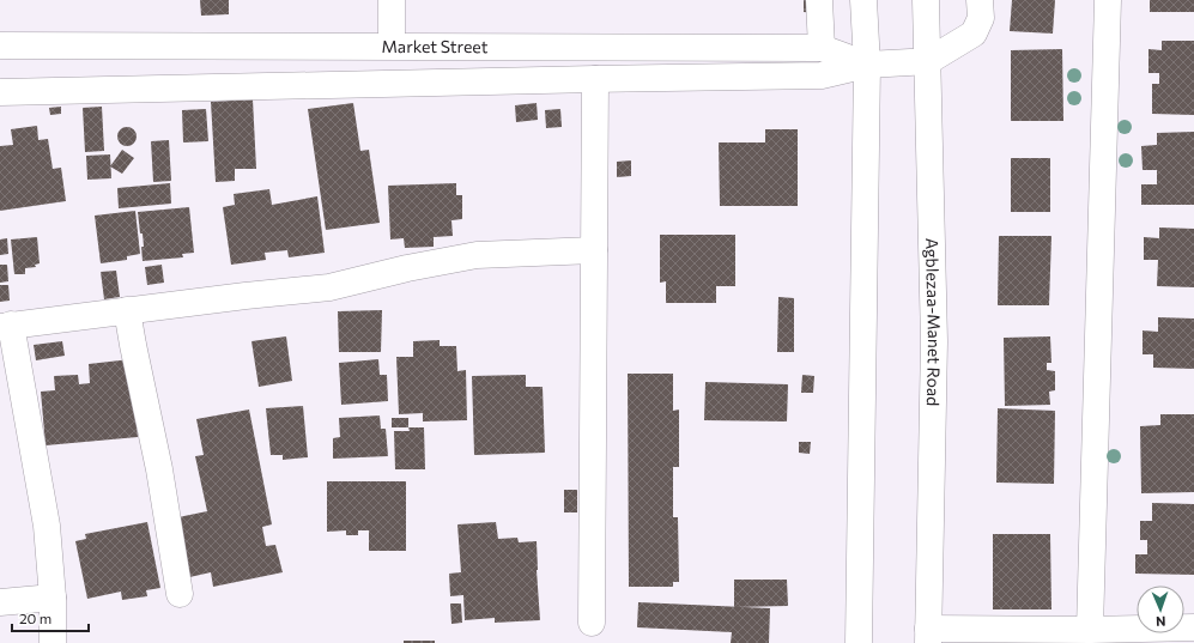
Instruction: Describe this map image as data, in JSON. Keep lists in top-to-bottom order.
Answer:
{
  "streets": {
    "street": ["Market Street", "Agblezaa-Manet Road"]
  },
  "crossings": [
    ["Market Street", "Agblezaa-Manet Road"]
  ],
  "scale_bar": "20 m",
  "north": "bottom"
}
